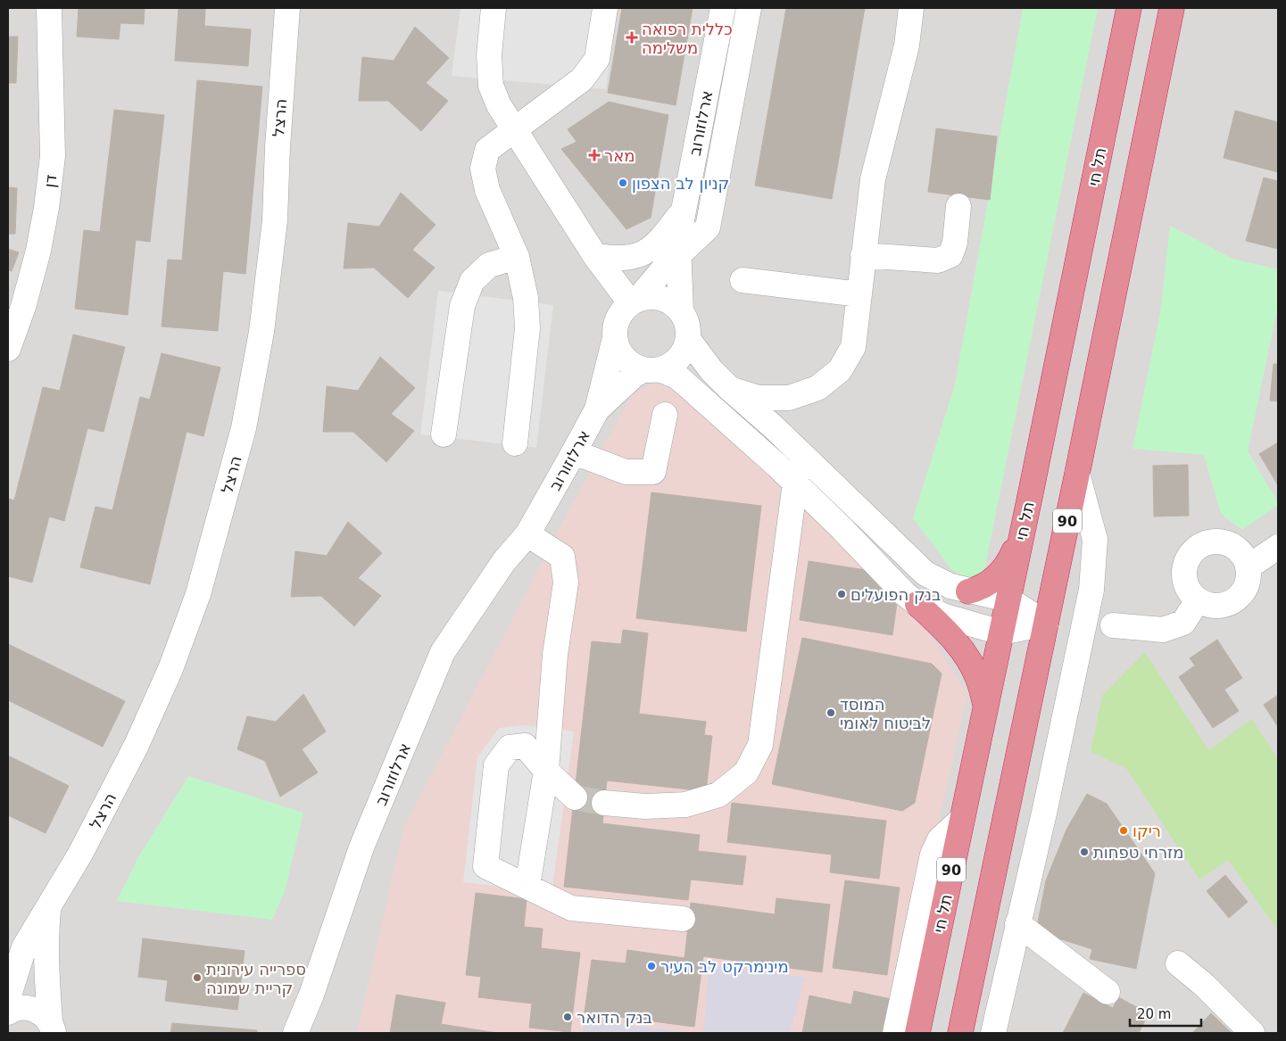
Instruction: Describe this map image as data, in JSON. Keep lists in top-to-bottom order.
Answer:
{
  "streets": {
    "highway": ["תל חי", "90"],
    "street": ["הרצל", "ארלוזורוב", "דן"]
  },
  "places": {
    "health": ["כללית רפואה משלימה", "מאר"],
    "other": [
      "קניון לב הצפון",
      "בנק הפועלים",
      "המוסד לביטוח לאומי",
      "ריקו",
      "מזרחי טפחות",
      "מינימרקט לב העיר",
      "ספרייה עירונית קריית שמונה",
      "בנק הדואר"
    ]
  },
  "scale_bar": "20 m"
}
